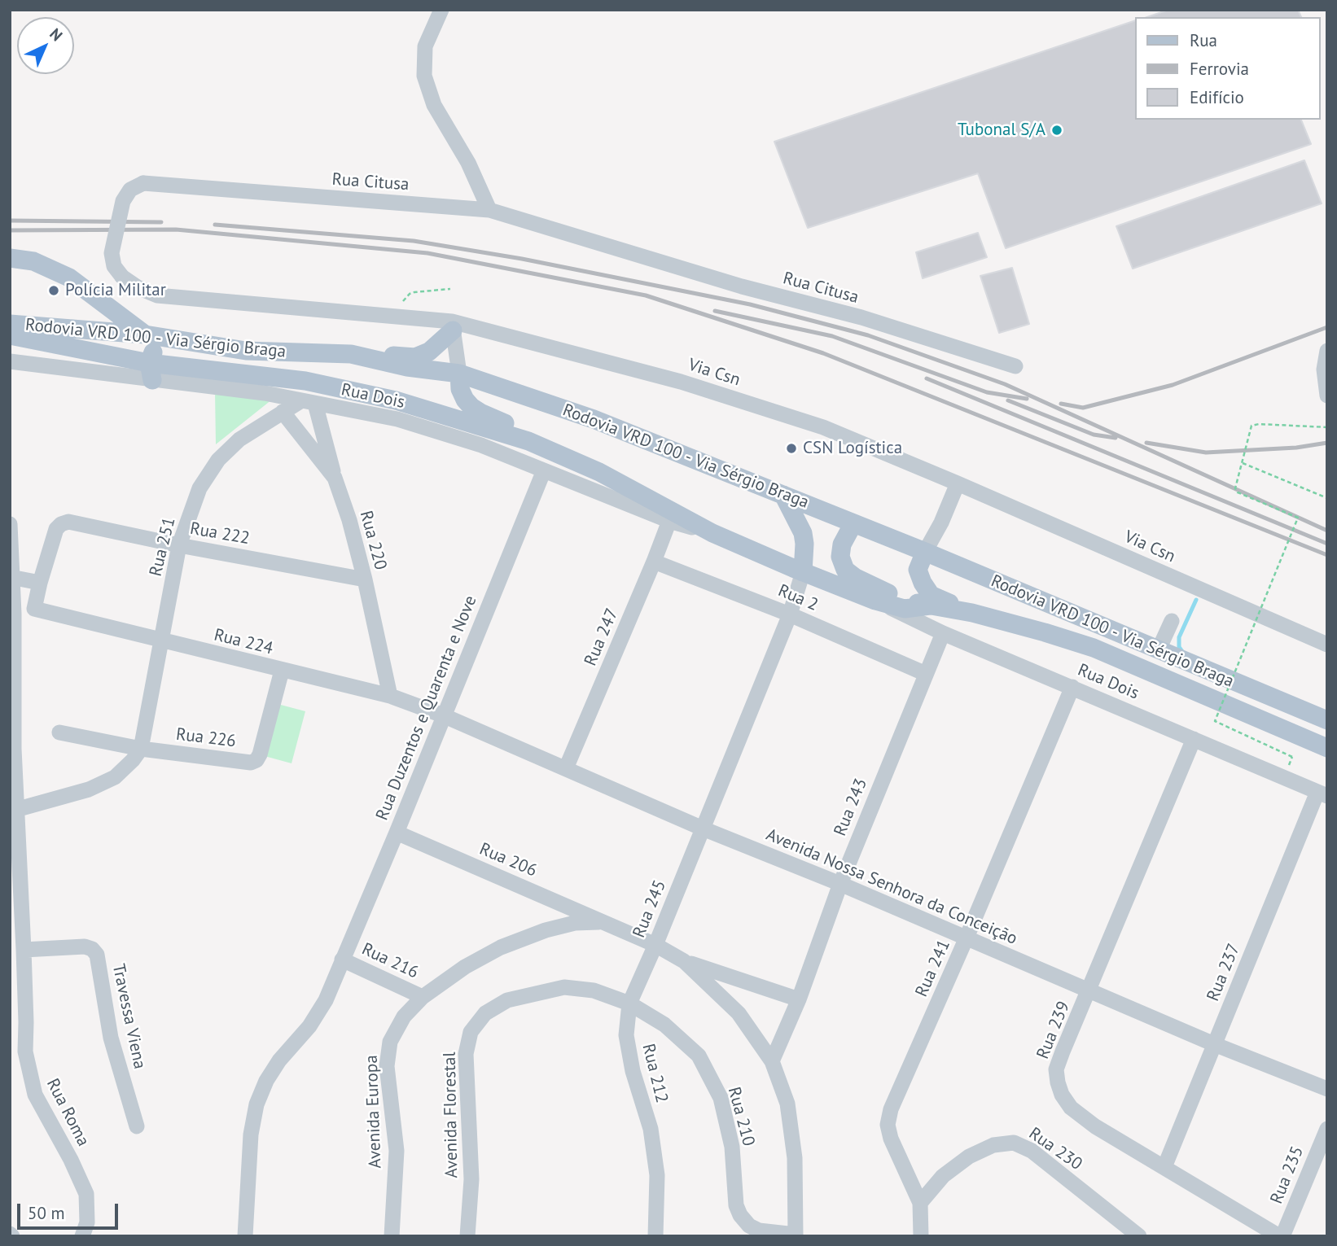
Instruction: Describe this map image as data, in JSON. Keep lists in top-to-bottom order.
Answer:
{
  "streets": {
    "main road": ["Rodovia VRD 100 - Via Sérgio Braga"],
    "street": [
      "Rua Citusa",
      "Via Csn",
      "Rua Dois",
      "Rua 222",
      "Rua 220",
      "Rua 251",
      "Rua 2",
      "Rua 247",
      "Rua 224",
      "Rua Duzentos e Quarenta e Nove",
      "Rua 226",
      "Rua 243",
      "Rua 206",
      "Avenida Nossa Senhora da Conceição",
      "Rua 245",
      "Rua 216",
      "Rua 241",
      "Rua 237",
      "Travessa Viena",
      "Rua 239",
      "Rua 212",
      "Avenida Europa",
      "Rua Roma",
      "Avenida Florestal",
      "Rua 210",
      "Rua 230",
      "Rua 235"
    ]
  },
  "crossings": [
    ["Rua Citusa", "Via Csn"],
    ["Rodovia VRD 100 - Via Sérgio Braga", "Rua Dois"],
    ["Rodovia VRD 100 - Via Sérgio Braga", "Rua 245"],
    ["Rua Dois", "Rua 251"],
    ["Rua Dois", "Rua 247"],
    ["Rua Dois", "Rua Duzentos e Quarenta e Nove"],
    ["Rua Dois", "Rua 243"],
    ["Rua Dois", "Rua 241"],
    ["Rua Dois", "Rua 237"],
    ["Rua Dois", "Rua 239"],
    ["Rua 222", "Rua 220"],
    ["Rua 222", "Rua 251"],
    ["Rua 222", "Rua 224"],
    ["Rua 220", "Rua 251"],
    ["Rua 220", "Rua 224"],
    ["Rua 251", "Rua 224"],
    ["Rua 251", "Rua 226"],
    ["Rua 2", "Rua 247"],
    ["Rua 2", "Rua 243"],
    ["Rua 2", "Rua 245"],
    ["Rua 247", "Avenida Nossa Senhora da Conceição"],
    ["Rua 224", "Rua Duzentos e Quarenta e Nove"],
    ["Rua 224", "Rua 226"],
    ["Rua 224", "Avenida Nossa Senhora da Conceição"],
    ["Rua Duzentos e Quarenta e Nove", "Rua 206"],
    ["Rua Duzentos e Quarenta e Nove", "Avenida Nossa Senhora da Conceição"],
    ["Rua Duzentos e Quarenta e Nove", "Rua 216"],
    ["Rua 243", "Avenida Nossa Senhora da Conceição"],
    ["Rua 206", "Rua 245"],
    ["Rua 206", "Avenida Europa"],
    ["Avenida Nossa Senhora da Conceição", "Rua 245"],
    ["Avenida Nossa Senhora da Conceição", "Rua 241"],
    ["Avenida Nossa Senhora da Conceição", "Rua 237"],
    ["Avenida Nossa Senhora da Conceição", "Rua 239"],
    ["Rua 245", "Rua 212"],
    ["Rua 245", "Avenida Florestal"],
    ["Rua 245", "Rua 210"],
    ["Rua 216", "Avenida Europa"],
    ["Rua 241", "Rua 230"],
    ["Rua 237", "Rua 239"],
    ["Travessa Viena", "Rua Roma"],
    ["Rua 239", "Rua 235"],
    ["Rua 212", "Avenida Florestal"],
    ["Rua 212", "Rua 210"],
    ["Avenida Florestal", "Rua 210"]
  ],
  "places": ["Tubonal S/A", "Polícia Militar", "CSN Logística"],
  "legend": ["Rua", "Ferrovia", "Edifício"],
  "scale_bar": "50 m",
  "north": "top right"
}
